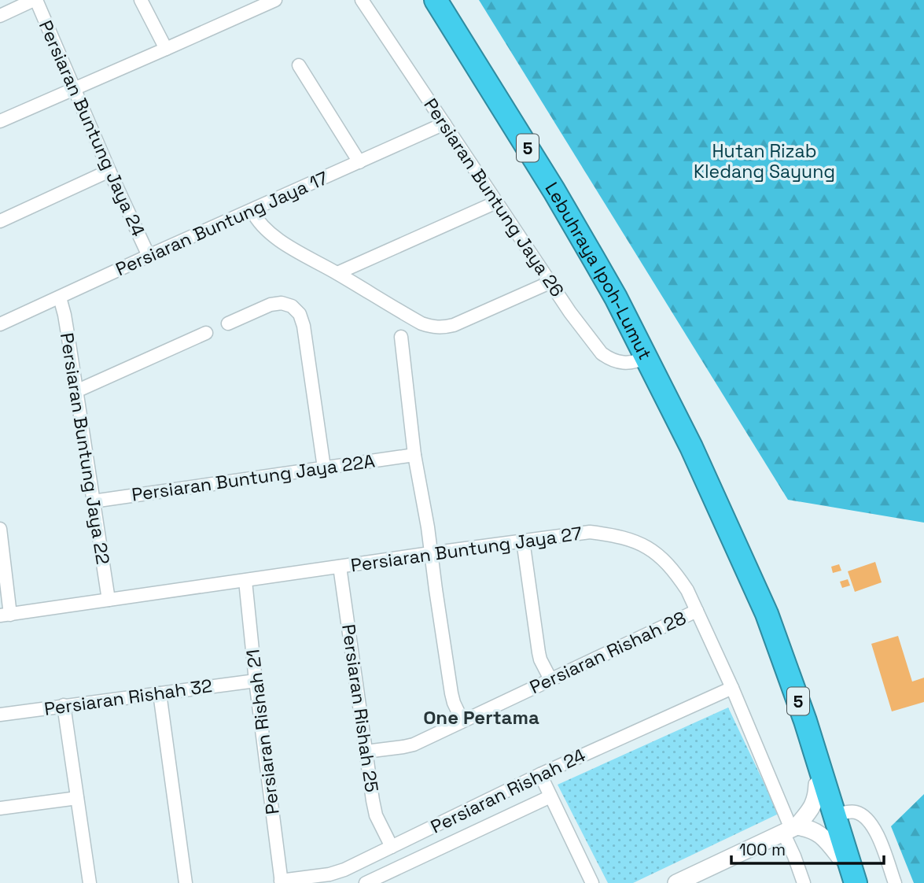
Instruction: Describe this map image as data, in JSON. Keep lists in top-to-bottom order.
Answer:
{
  "streets": {
    "highway": ["5", "Lebuhraya Ipoh-Lumut"],
    "street": [
      "Persiaran Buntung Jaya 24",
      "Persiaran Buntung Jaya 26",
      "Persiaran Buntung Jaya 17",
      "Persiaran Buntung Jaya 22",
      "Persiaran Buntung Jaya 22A",
      "Persiaran Buntung Jaya 27",
      "Persiaran Rishah 28",
      "Persiaran Rishah 32",
      "Persiaran Rishah 25",
      "Persiaran Rishah 21",
      "Persiaran Rishah 24"
    ]
  },
  "crossings": [
    ["Persiaran Buntung Jaya 24", "Persiaran Buntung Jaya 17"],
    ["Persiaran Buntung Jaya 26", "Persiaran Buntung Jaya 17"],
    ["Persiaran Buntung Jaya 26", "Lebuhraya Ipoh-Lumut"],
    ["Persiaran Buntung Jaya 17", "Persiaran Buntung Jaya 22"],
    ["Persiaran Buntung Jaya 22", "Persiaran Buntung Jaya 22A"],
    ["Persiaran Buntung Jaya 22", "Persiaran Buntung Jaya 27"],
    ["Persiaran Buntung Jaya 27", "Persiaran Rishah 28"],
    ["Persiaran Buntung Jaya 27", "Persiaran Rishah 25"],
    ["Persiaran Buntung Jaya 27", "Persiaran Rishah 21"],
    ["Persiaran Buntung Jaya 27", "Persiaran Rishah 24"],
    ["Persiaran Rishah 28", "Persiaran Rishah 25"],
    ["Persiaran Rishah 32", "Persiaran Rishah 21"],
    ["Persiaran Rishah 25", "Persiaran Rishah 24"],
    ["Persiaran Rishah 21", "Persiaran Rishah 24"]
  ],
  "districts": ["One Pertama"],
  "parks": ["Hutan Rizab Kledang Sayung"],
  "scale_bar": "100 m"
}
